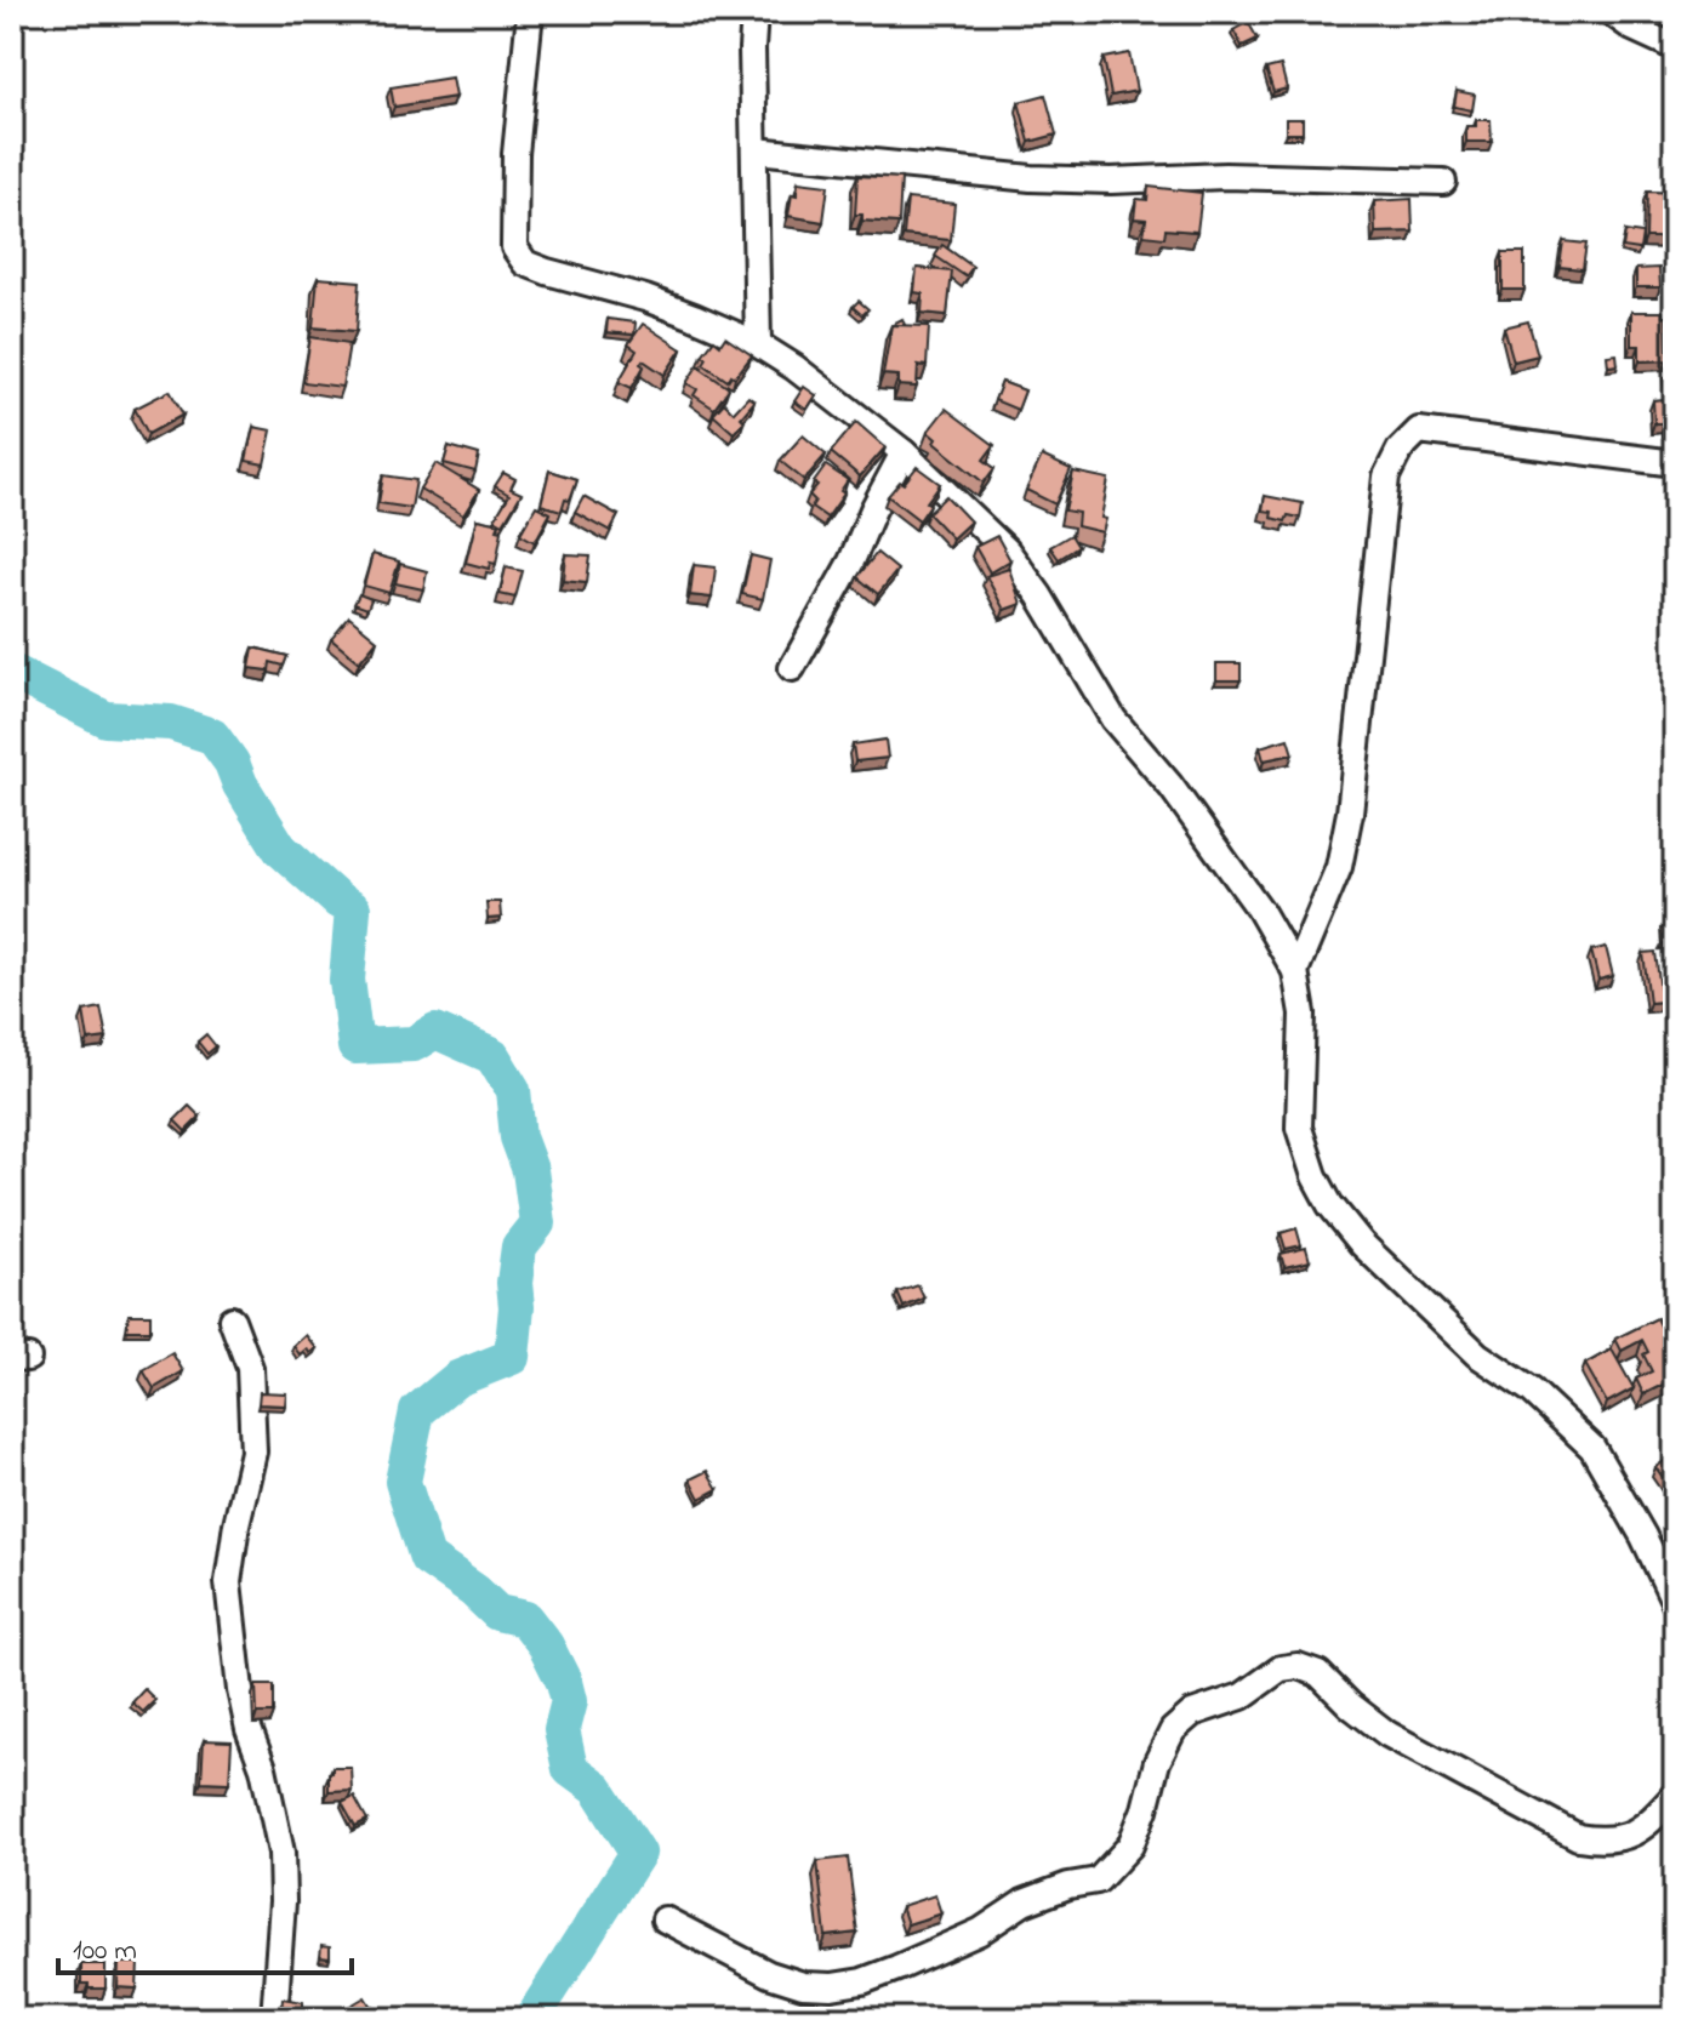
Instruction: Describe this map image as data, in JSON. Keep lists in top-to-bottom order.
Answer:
{
  "scale_bar": "100 m"
}
